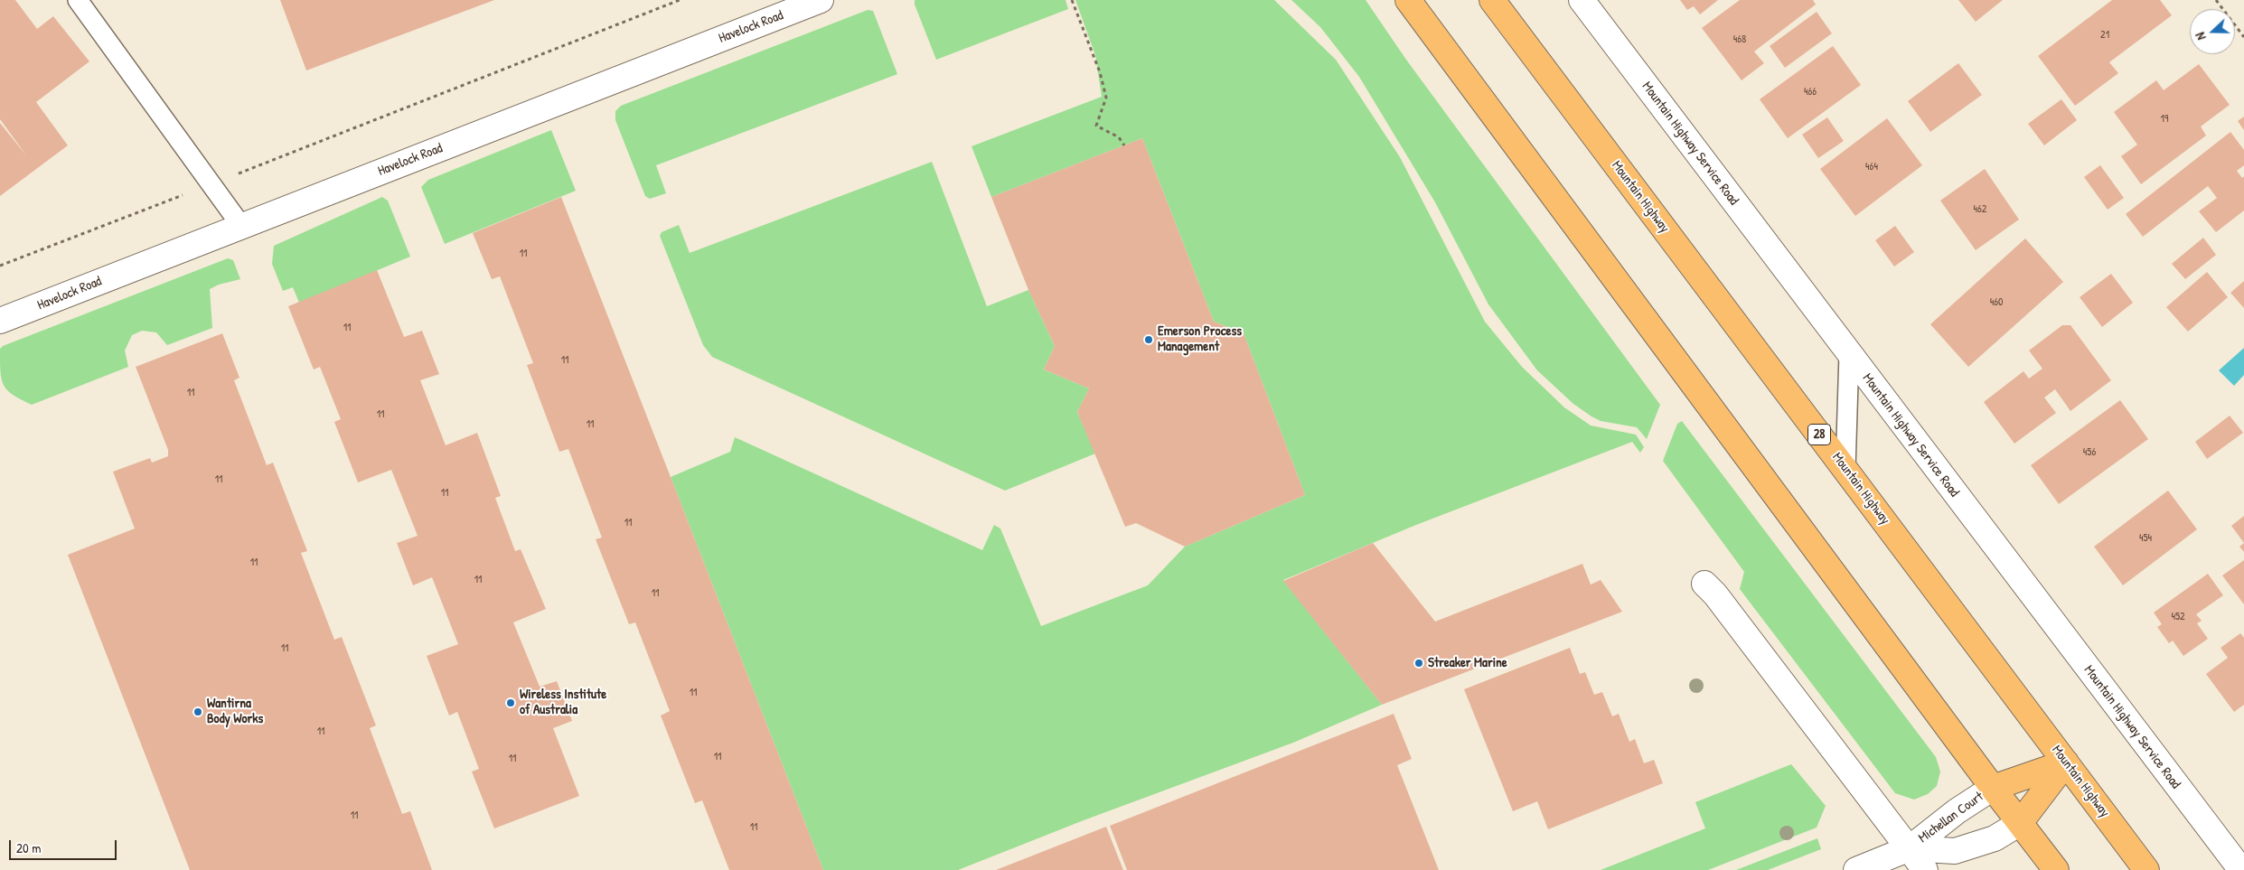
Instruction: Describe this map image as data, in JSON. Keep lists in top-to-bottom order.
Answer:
{
  "streets": {
    "main road": ["Mountain Highway", "28"],
    "street": ["Havelock Road", "Mountain Highway Service Road", "Michellan Court"]
  },
  "places": [
    "Emerson Process Management",
    "Streaker Marine",
    "Wireless Institute of Australia",
    "Wantirna Body Works"
  ],
  "house_numbers": [
    "21",
    "468",
    "466",
    "19",
    "464",
    "462",
    "11",
    "460",
    "11",
    "11",
    "11",
    "11",
    "11",
    "456",
    "11",
    "11",
    "11",
    "454",
    "11",
    "11",
    "11",
    "452",
    "11",
    "11",
    "11",
    "11",
    "11",
    "11",
    "11"
  ],
  "scale_bar": "20 m",
  "north": "left"
}
